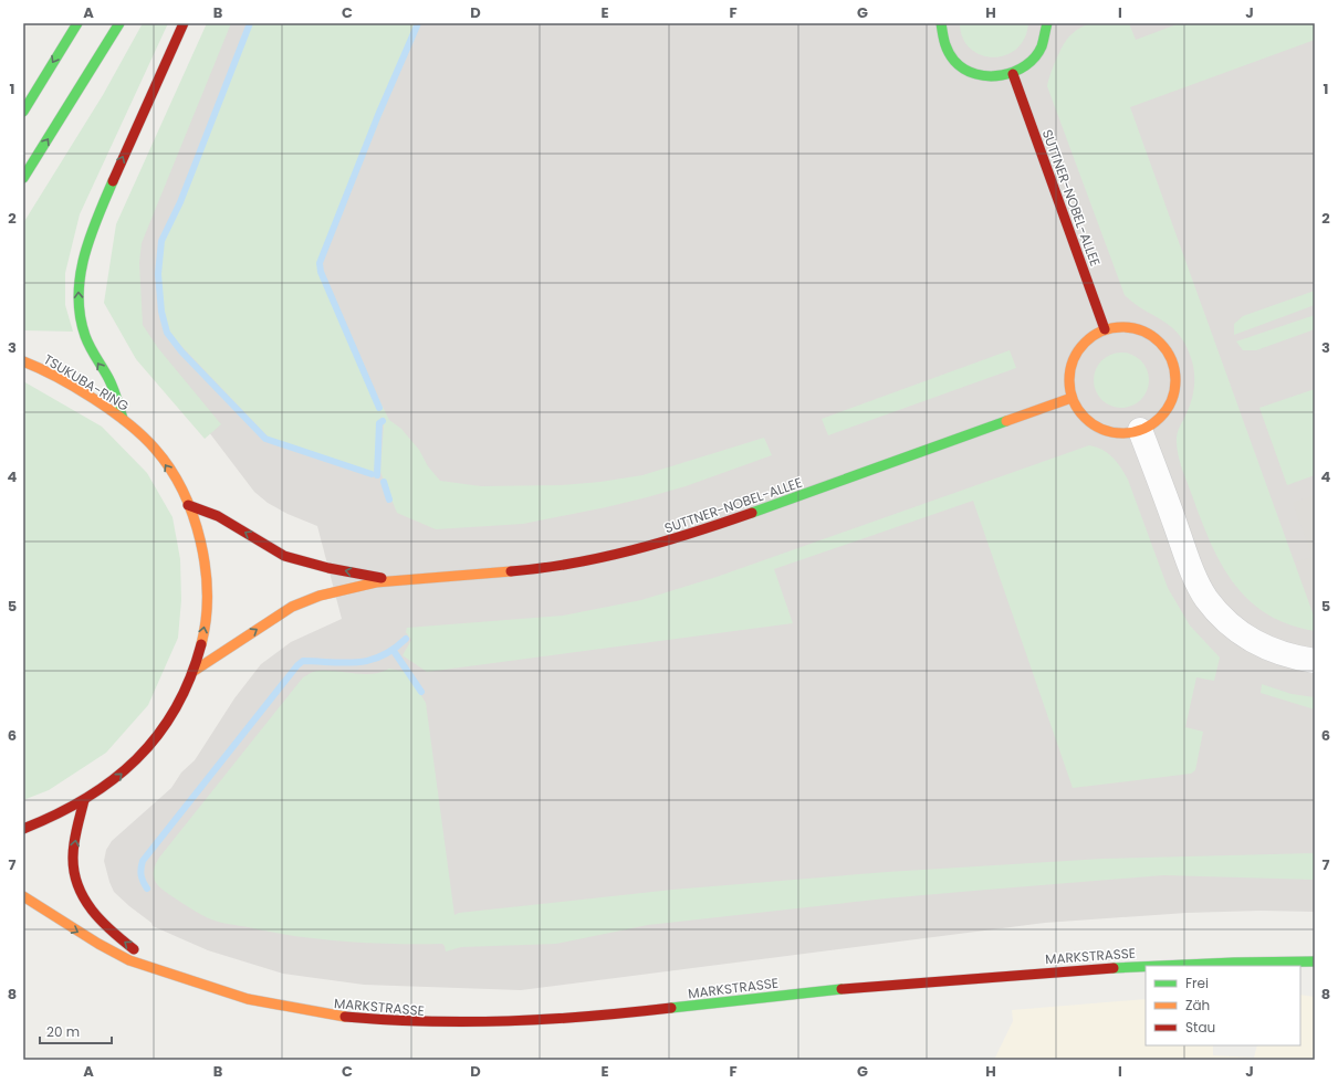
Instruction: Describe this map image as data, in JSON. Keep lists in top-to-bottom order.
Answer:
{
  "streets": {
    "main road": ["SUTTNER-NOBEL-ALLEE", "TSUKUBA-RING", "MARKSTRASSE"]
  },
  "crossings": [
    ["SUTTNER-NOBEL-ALLEE", "TSUKUBA-RING"],
    ["TSUKUBA-RING", "MARKSTRASSE"]
  ],
  "one_way": ["TSUKUBA-RING"],
  "legend": ["Frei", "Zäh", "Stau"],
  "scale_bar": "20 m",
  "grid": {
    "columns": [
      "A",
      "B",
      "C",
      "D",
      "E",
      "F",
      "G",
      "H",
      "I",
      "J"
    ],
    "rows": [
      "1",
      "2",
      "3",
      "4",
      "5",
      "6",
      "7",
      "8"
    ]
  }
}
